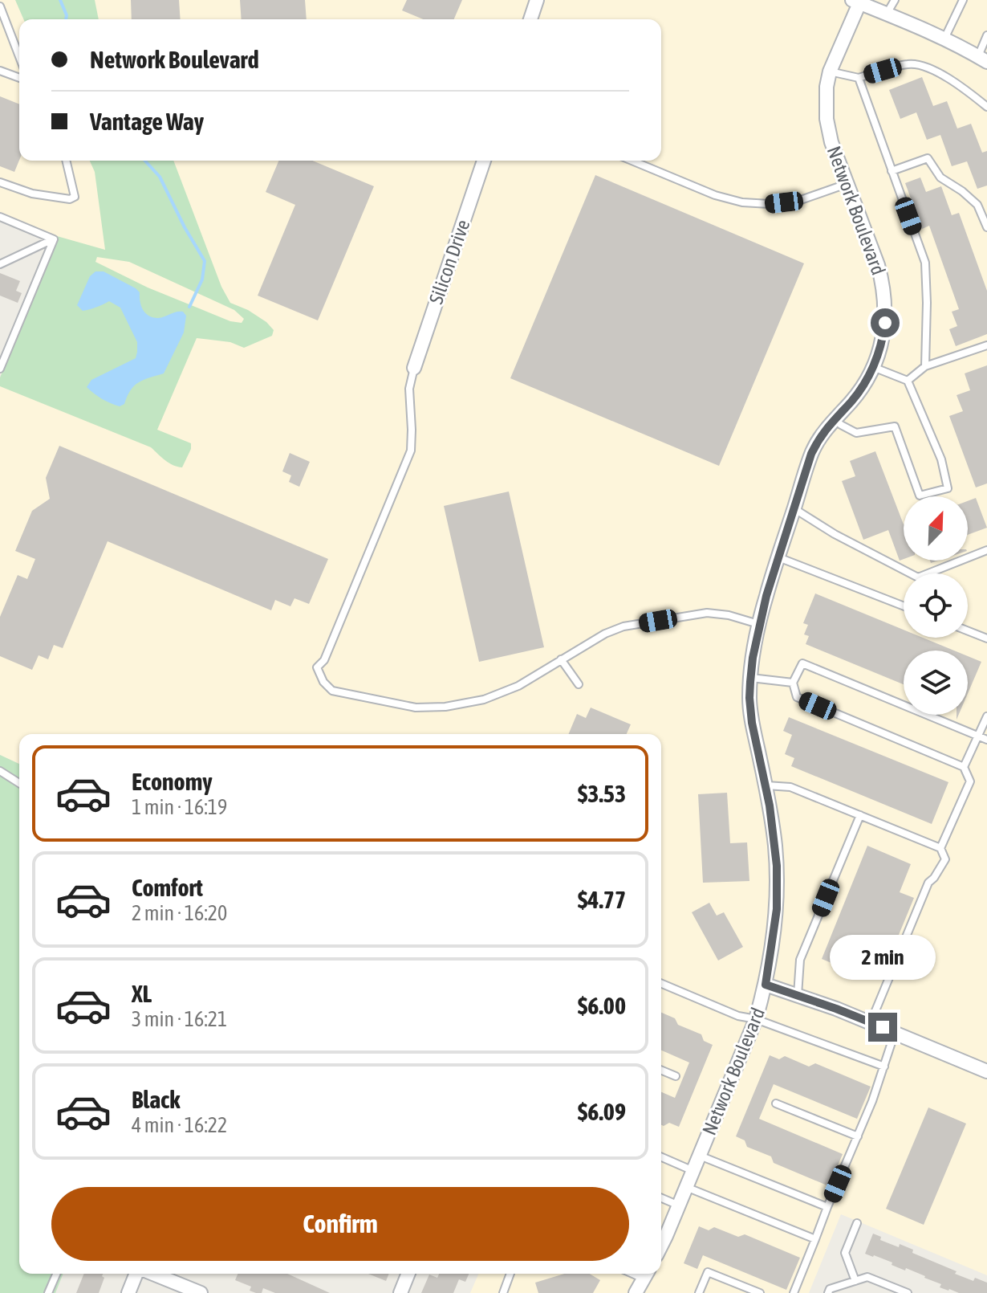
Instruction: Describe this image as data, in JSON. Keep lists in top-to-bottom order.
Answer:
{
  "streets": {
    "street": ["Network Boulevard", "Silicon Drive"]
  },
  "north": "top right",
  "page": {
    "banner": ["Network Boulevard", "Vantage Way"],
    "list": [
      {
        "name": "Economy",
        "note": "1 min · 16:19",
        "value": "$3.53"
      },
      {
        "name": "Comfort",
        "note": "2 min · 16:20",
        "value": "$4.77"
      },
      {
        "name": "XL",
        "note": "3 min · 16:21",
        "value": "$6.00"
      },
      {
        "name": "Black",
        "note": "4 min · 16:22",
        "value": "$6.09"
      }
    ],
    "bubble": "2 min",
    "buttons": "Confirm"
  }
}
